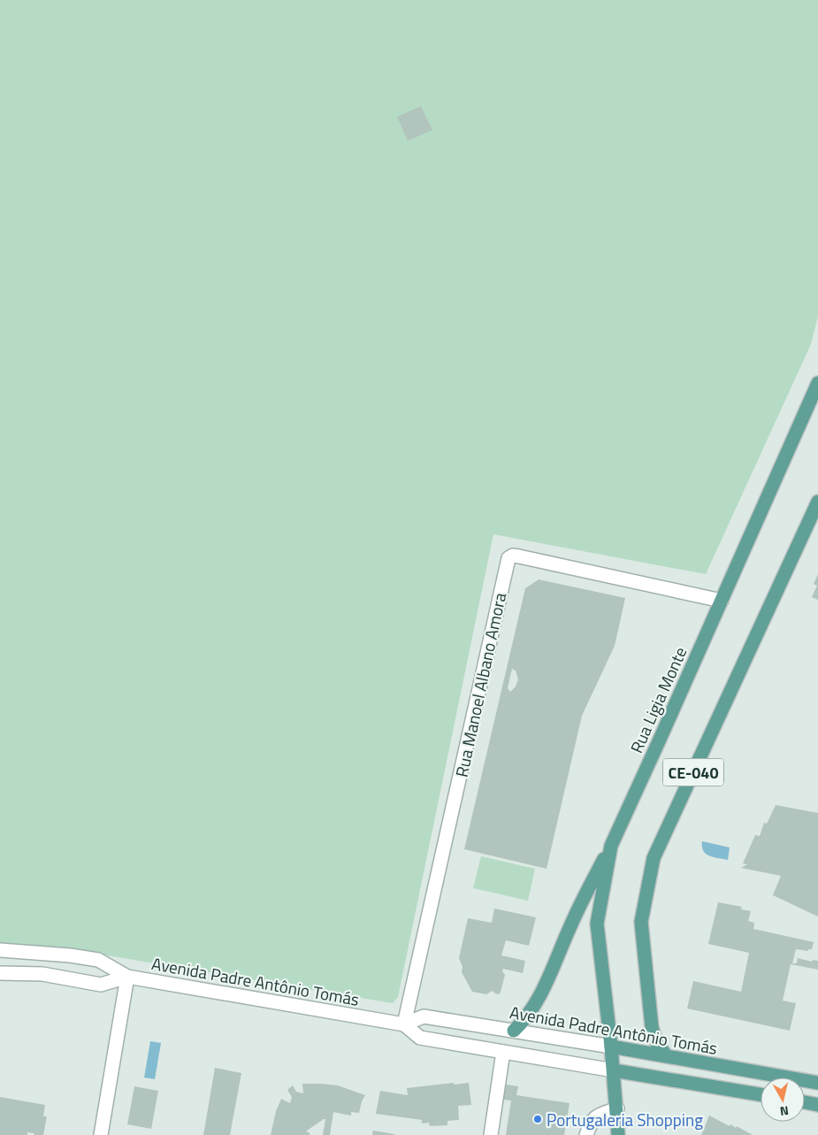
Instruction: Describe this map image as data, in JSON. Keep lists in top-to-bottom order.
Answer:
{
  "streets": {
    "main road": ["Rua Ligia Monte", "CE-040", "Avenida Padre Antônio Tomás"],
    "street": ["Rua Manoel Albano Amora"]
  },
  "crossings": [
    ["Rua Manoel Albano Amora", "Rua Ligia Monte"],
    ["Rua Manoel Albano Amora", "Avenida Padre Antônio Tomás"],
    ["Rua Ligia Monte", "Avenida Padre Antônio Tomás"],
    ["CE-040", "Avenida Padre Antônio Tomás"]
  ],
  "places": ["Portugaleria Shopping"],
  "north": "bottom"
}
